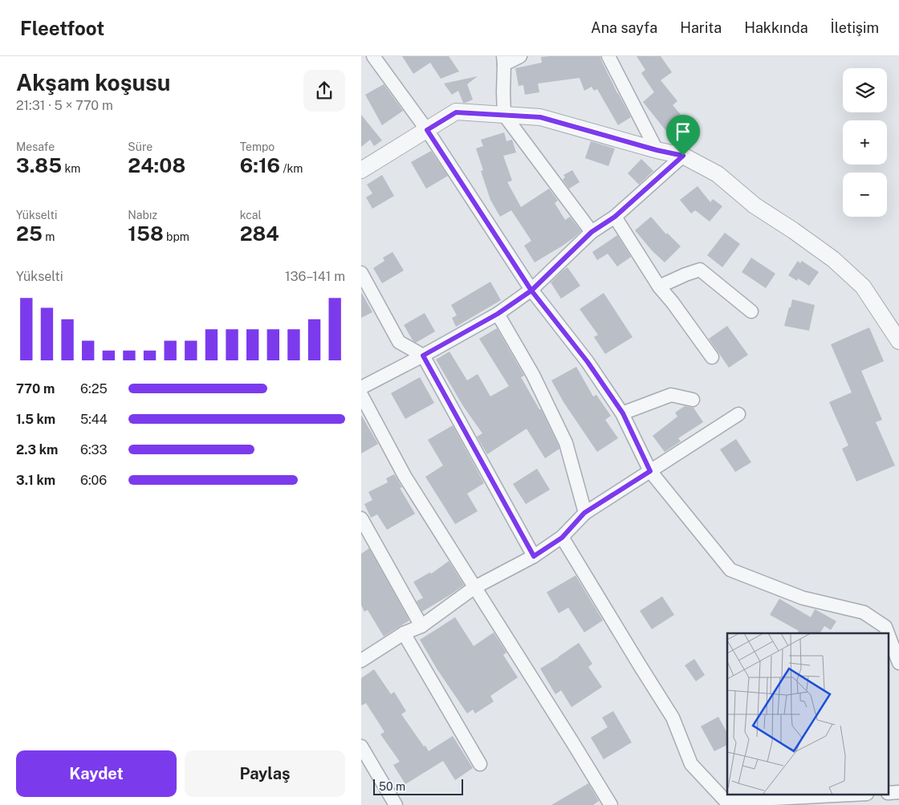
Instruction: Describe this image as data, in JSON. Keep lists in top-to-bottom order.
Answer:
{
  "scale_bar": "50 m",
  "page": {
    "header": "Fleetfoot",
    "nav": [
      "Ana sayfa",
      "Harita",
      "Hakkında",
      "İletişim"
    ],
    "heading": ["Akşam koşusu", "21:31 · 5 × 770 m"],
    "map_buttons": ["+", "−"],
    "stats": [
      ["Mesafe", "3.85 km"],
      ["Süre", "24:08"],
      ["Tempo", "6:16 /km"],
      ["Yükselti", "25 m"],
      ["Nabız", "158 bpm"],
      ["kcal", "284"]
    ],
    "chart": ["Yükselti", "136–141 m"],
    "list": [
      {
        "name": "770 m",
        "note": "6:25"
      },
      {
        "name": "1.5 km",
        "note": "5:44"
      },
      {
        "name": "2.3 km",
        "note": "6:33"
      },
      {
        "name": "3.1 km",
        "note": "6:06"
      }
    ],
    "buttons": ["Kaydet", "Paylaş"],
    "scale": "50 m"
  }
}
